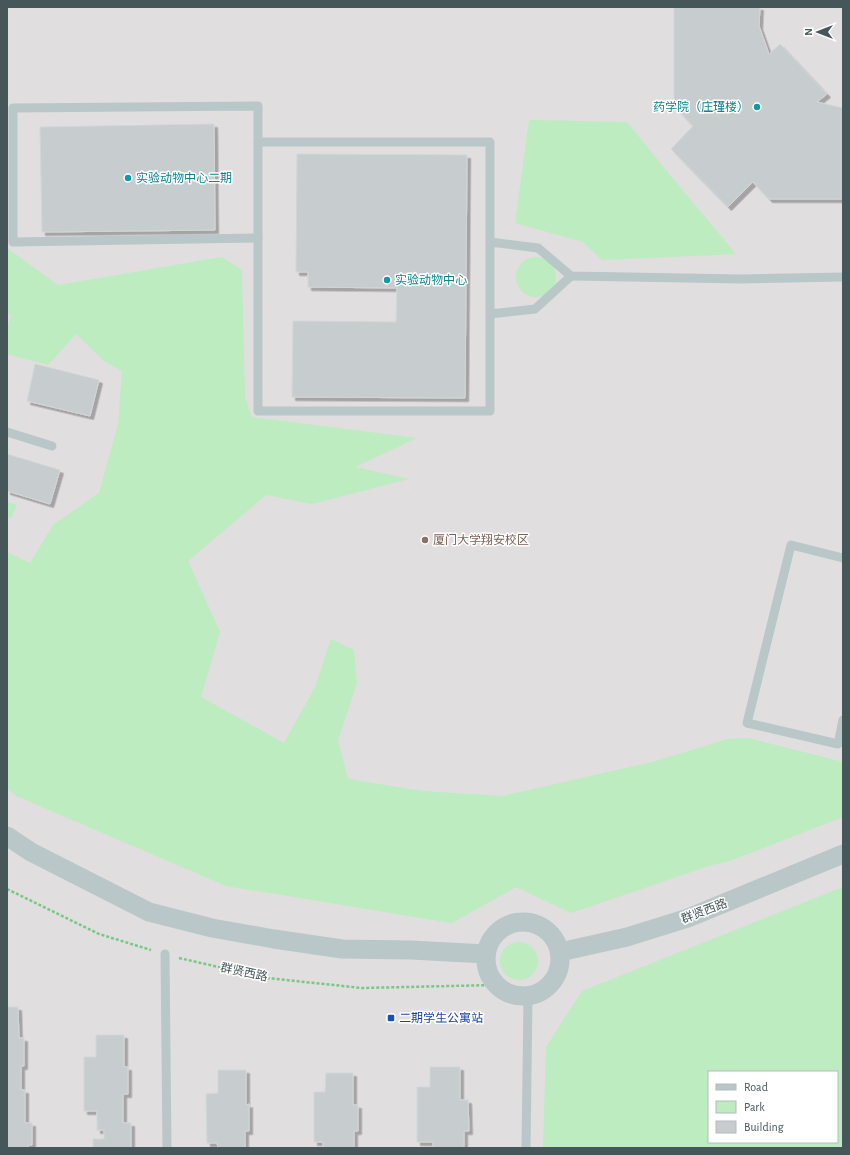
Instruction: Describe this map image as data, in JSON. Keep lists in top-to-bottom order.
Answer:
{
  "streets": {
    "street": ["群贤西路"]
  },
  "places": {
    "other": [
      "药学院（庄瑾楼）",
      "实验动物中心二期",
      "实验动物中心",
      "厦门大学翔安校区"
    ],
    "transit": ["二期学生公寓站"]
  },
  "legend": ["Road", "Park", "Building"],
  "north": "left"
}
